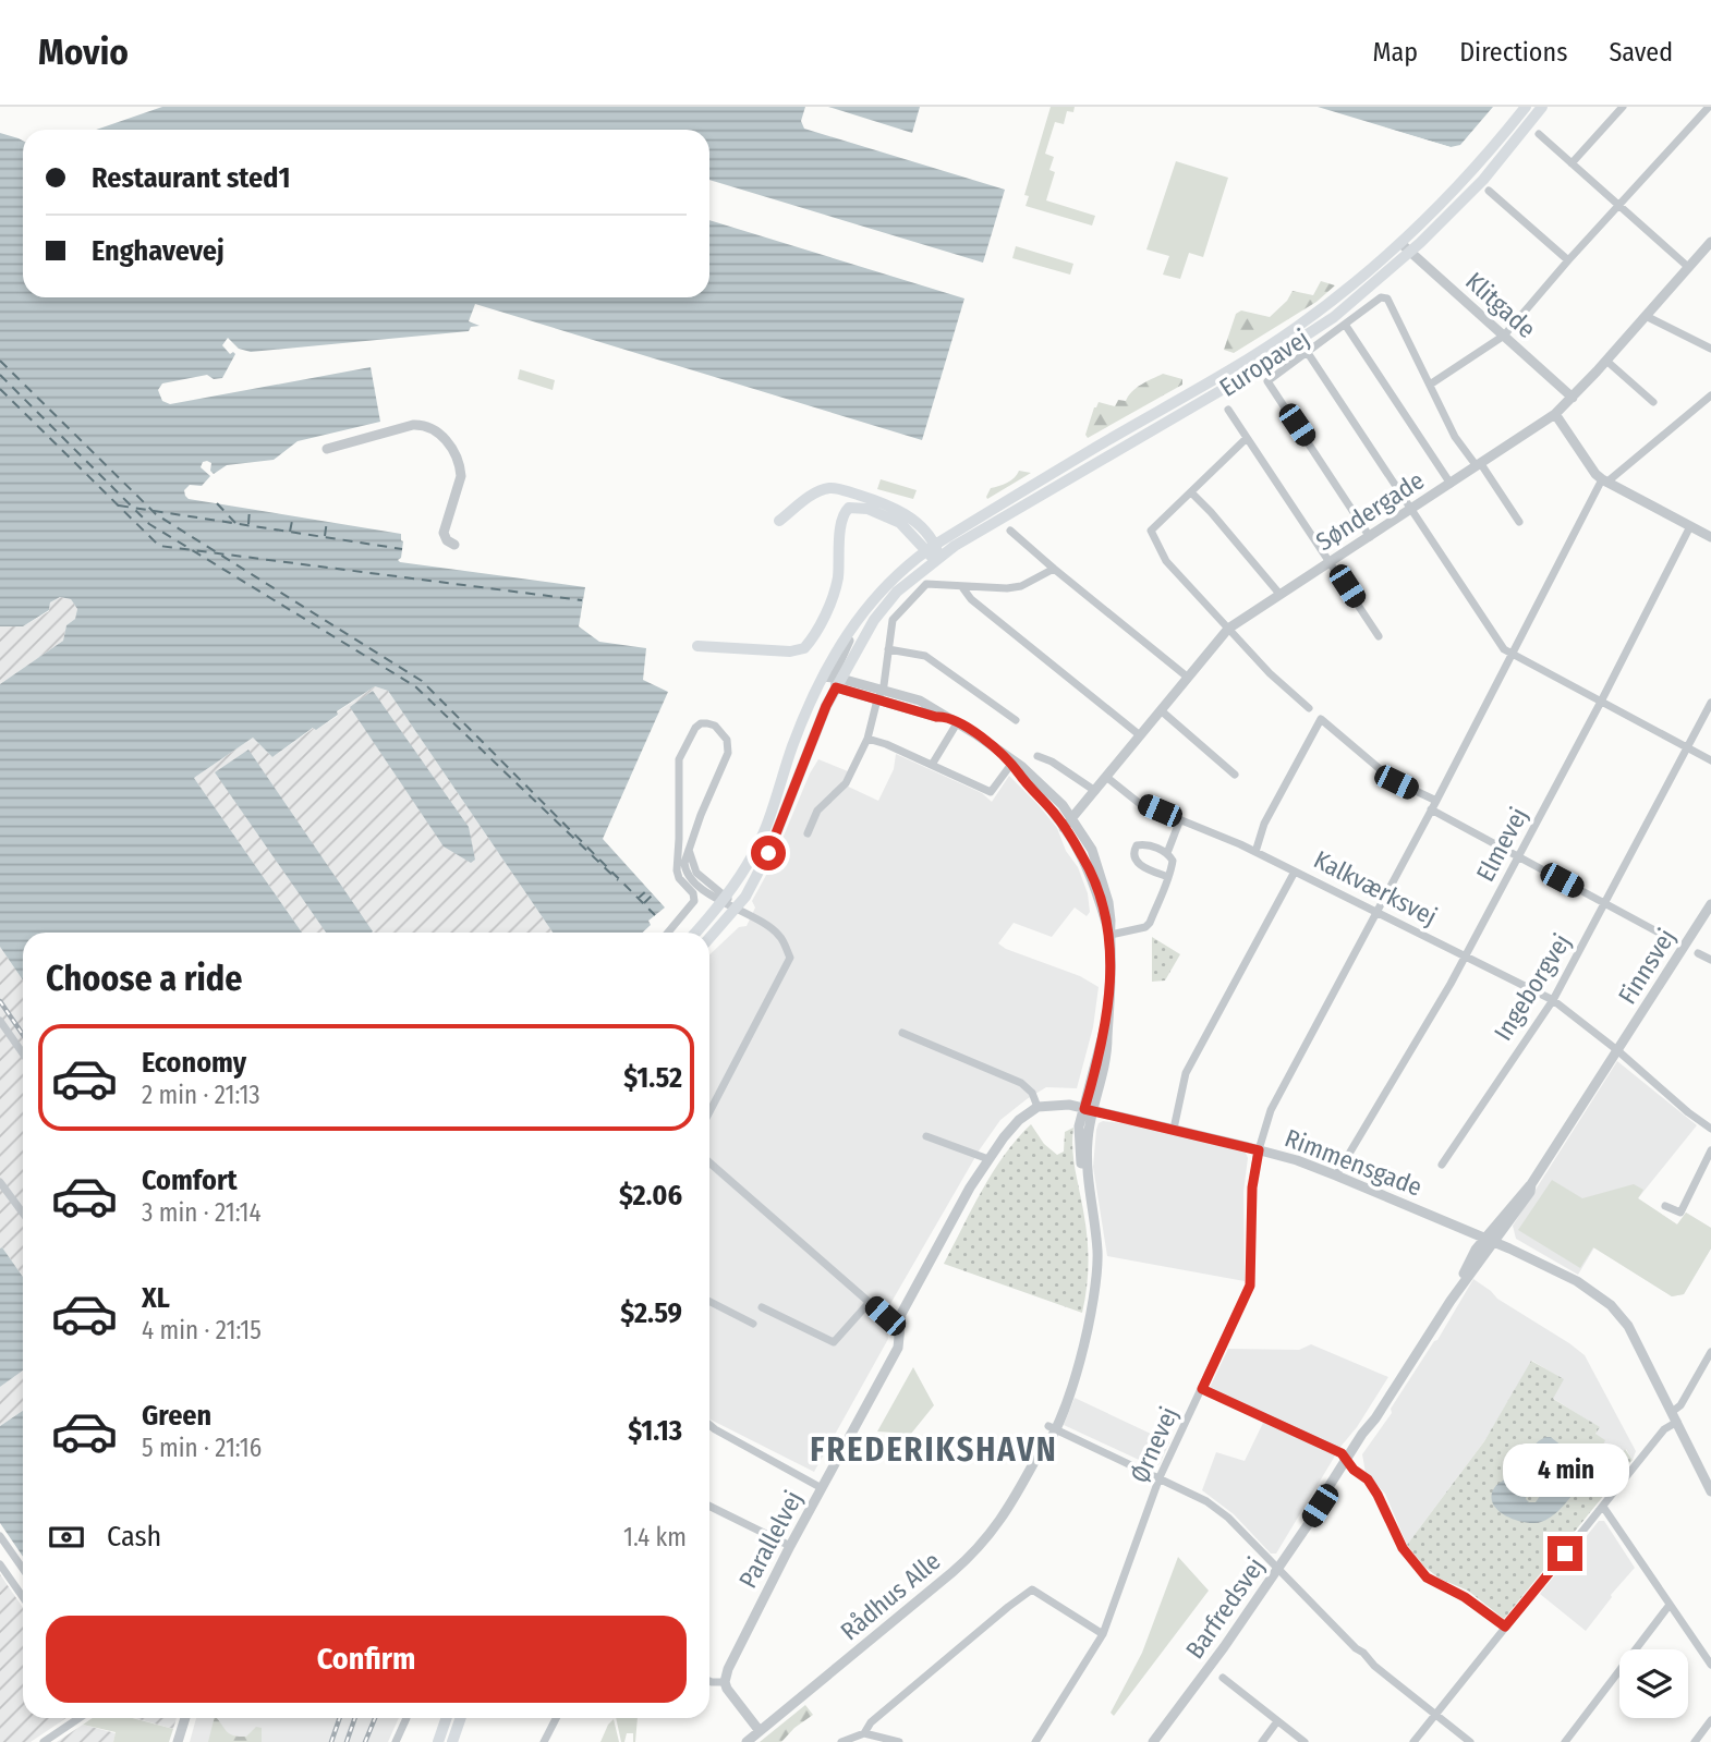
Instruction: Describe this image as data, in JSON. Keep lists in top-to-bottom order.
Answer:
{
  "streets": {
    "main road": ["Europavej"],
    "street": [
      "Klitgade",
      "Søndergade",
      "Elmevej",
      "Kalkværksvej",
      "Finnsvej",
      "Ingeborgvej",
      "Rimmensgade",
      "Ørnevej",
      "Parallelvej",
      "Rådhus Alle",
      "Barfredsvej"
    ]
  },
  "crossings": [
    ["Klitgade", "Europavej"],
    ["Klitgade", "Søndergade"],
    ["Søndergade", "Kalkværksvej"],
    ["Søndergade", "Rådhus Alle"],
    ["Elmevej", "Kalkværksvej"],
    ["Elmevej", "Rimmensgade"],
    ["Kalkværksvej", "Finnsvej"],
    ["Kalkværksvej", "Ingeborgvej"],
    ["Kalkværksvej", "Ørnevej"],
    ["Kalkværksvej", "Barfredsvej"],
    ["Finnsvej", "Barfredsvej"],
    ["Rimmensgade", "Ørnevej"],
    ["Rimmensgade", "Parallelvej"],
    ["Rimmensgade", "Rådhus Alle"],
    ["Rimmensgade", "Barfredsvej"]
  ],
  "districts": ["FREDERIKSHAVN"],
  "page": {
    "header": "Movio",
    "nav": ["Map", "Directions", "Saved"],
    "banner": ["Restaurant sted1", "Enghavevej"],
    "heading": "Choose a ride",
    "list": [
      {
        "name": "Economy",
        "note": "2 min · 21:13",
        "value": "$1.52"
      },
      {
        "name": "Comfort",
        "note": "3 min · 21:14",
        "value": "$2.06"
      },
      {
        "name": "XL",
        "note": "4 min · 21:15",
        "value": "$2.59"
      },
      {
        "name": "Green",
        "note": "5 min · 21:16",
        "value": "$1.13"
      }
    ],
    "bubble": "4 min",
    "pay": ["Cash", "1.4 km"],
    "buttons": "Confirm"
  }
}
